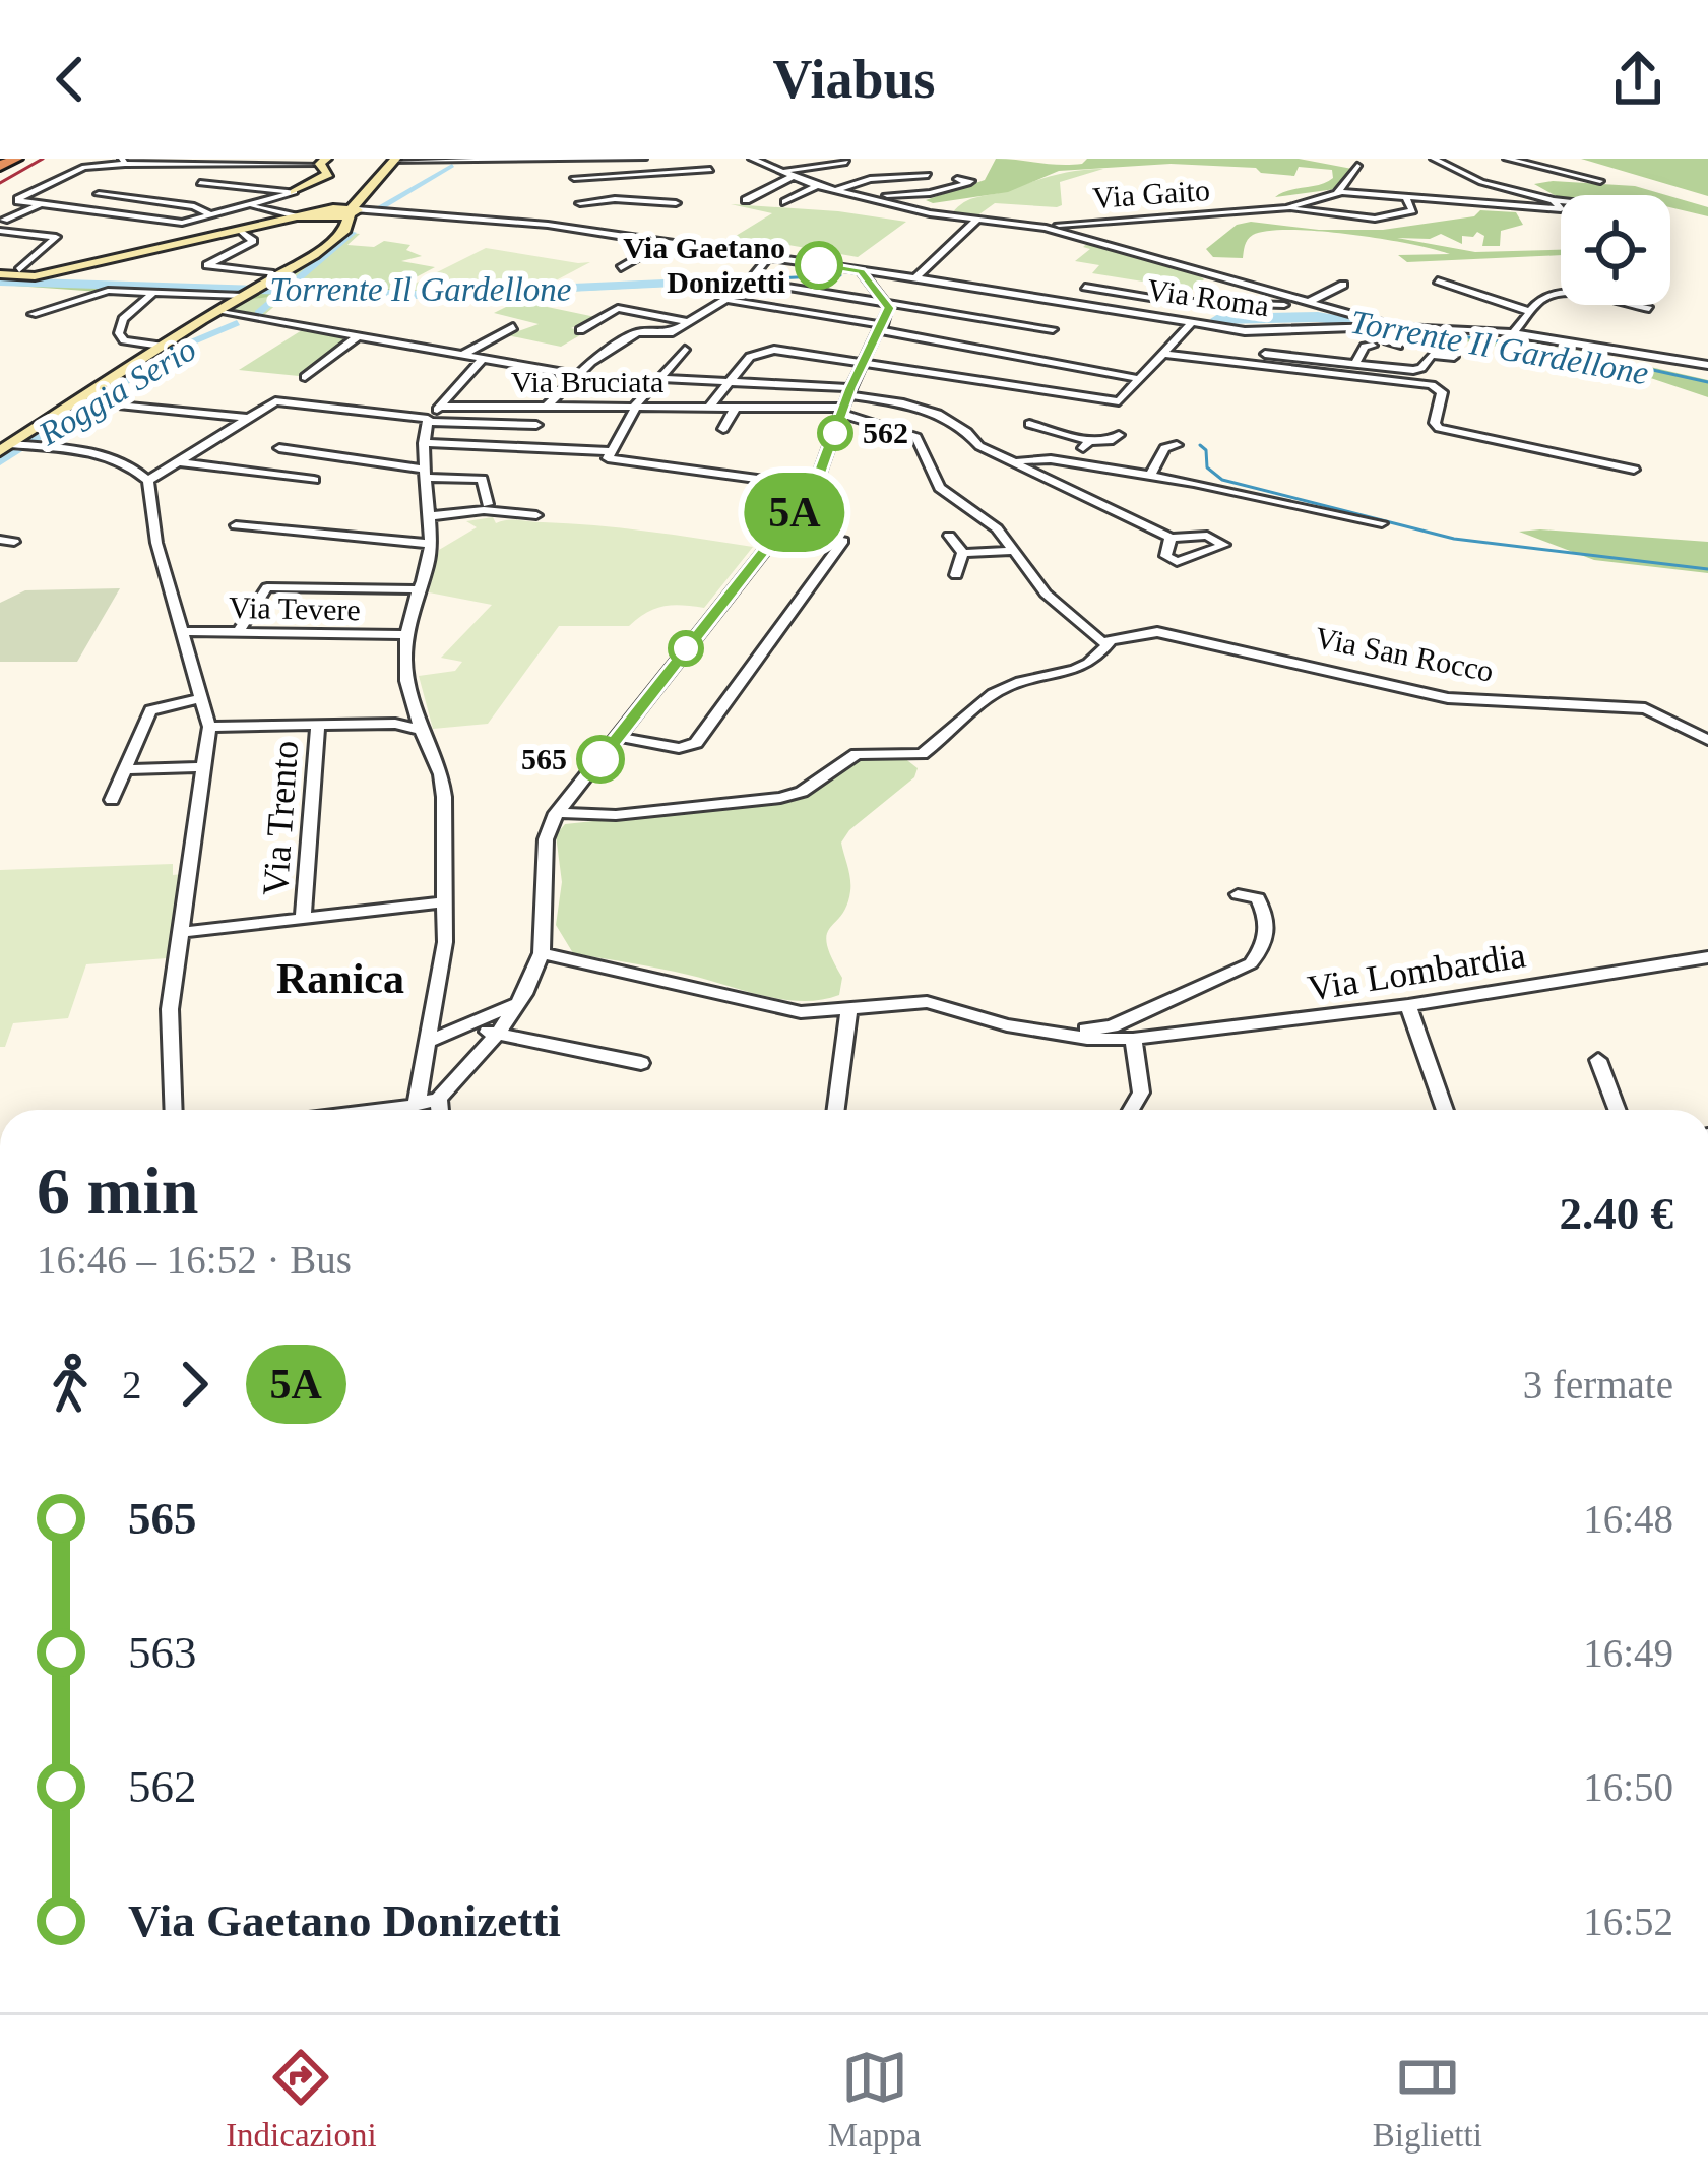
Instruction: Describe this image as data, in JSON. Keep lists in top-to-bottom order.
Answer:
{
  "streets": {
    "street": [
      "Via Gaito",
      "Via Roma",
      "Via Bruciata",
      "Via Tevere",
      "Via San Rocco",
      "Via Trento",
      "Via Lombardia"
    ]
  },
  "districts": ["Ranica"],
  "water": ["Torrente Il Gardellone", "Roggia Serio"],
  "places": ["Via Gaetano Donizetti", "562", "565"],
  "lines": ["bus line 5A"],
  "page": {
    "header": "Viabus",
    "on_map": "5A",
    "heading": ["6 min", "16:46 – 16:52 · Bus", "2.40 €"],
    "legs": ["2", "5A", "3 fermate"],
    "list": [
      {
        "name": "565",
        "value": "16:48"
      },
      {
        "name": "563",
        "value": "16:49"
      },
      {
        "name": "562",
        "value": "16:50"
      },
      {
        "name": "Via Gaetano Donizetti",
        "value": "16:52"
      }
    ],
    "tabs": ["Indicazioni", "Mappa", "Biglietti"]
  }
}
